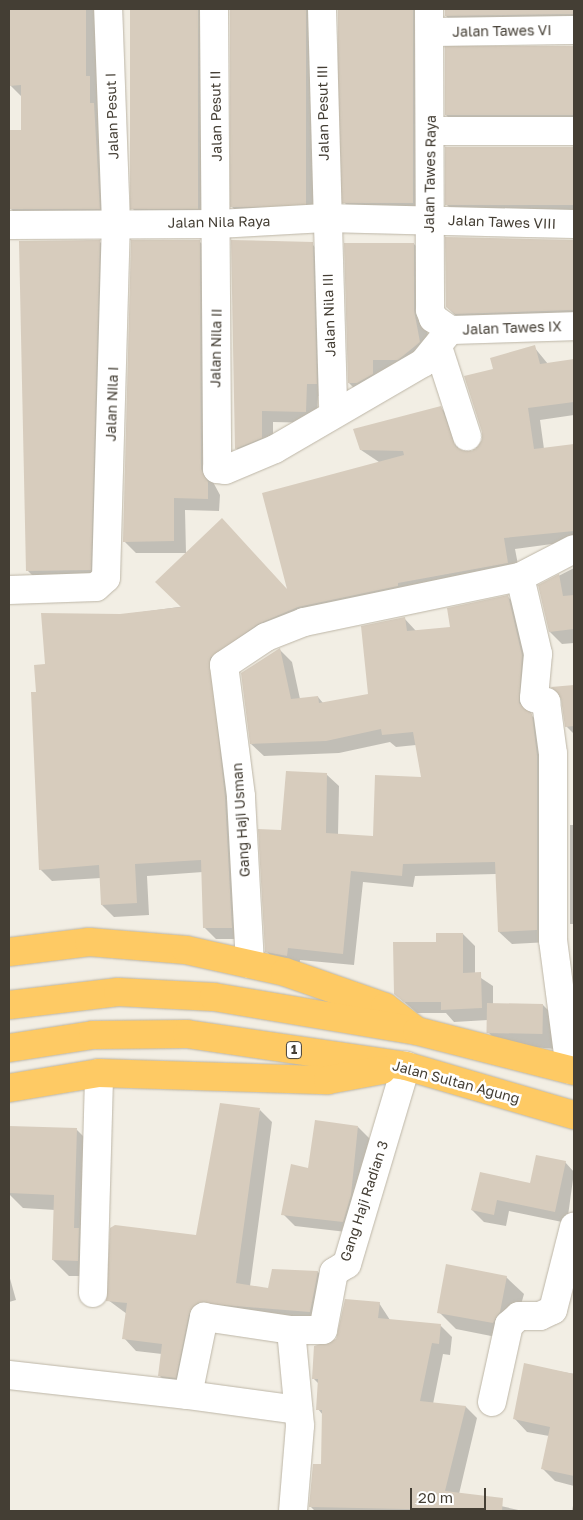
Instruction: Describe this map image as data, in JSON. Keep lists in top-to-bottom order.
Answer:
{
  "streets": {
    "highway": ["1", "Jalan Sultan Agung"],
    "street": [
      "Jalan Tawes VI",
      "Jalan Pesut III",
      "Jalan Pesut I",
      "Jalan Pesut II",
      "Jalan Tawes Raya",
      "Jalan Nila Raya",
      "Jalan Tawes VIII",
      "Jalan Nila III",
      "Jalan Tawes IX",
      "Jalan Nila II",
      "Jalan Nila I",
      "Gang Haji Usman",
      "Gang Haji Radian 3"
    ]
  },
  "crossings": [
    ["Jalan Tawes VI", "Jalan Tawes Raya"],
    ["Jalan Pesut III", "Jalan Nila Raya"],
    ["Jalan Pesut III", "Jalan Nila III"],
    ["Jalan Pesut I", "Jalan Nila Raya"],
    ["Jalan Pesut I", "Jalan Nila I"],
    ["Jalan Pesut II", "Jalan Nila Raya"],
    ["Jalan Pesut II", "Jalan Nila II"],
    ["Jalan Tawes Raya", "Jalan Nila Raya"],
    ["Jalan Tawes Raya", "Jalan Tawes VIII"],
    ["Jalan Tawes Raya", "Jalan Tawes IX"],
    ["Jalan Nila Raya", "Jalan Tawes VIII"],
    ["Jalan Nila Raya", "Jalan Nila III"],
    ["Jalan Nila Raya", "Jalan Nila II"],
    ["Jalan Nila Raya", "Jalan Nila I"],
    ["Jalan Nila III", "Jalan Nila II"],
    ["Jalan Sultan Agung", "Gang Haji Radian 3"]
  ],
  "scale_bar": "20 m"
}
